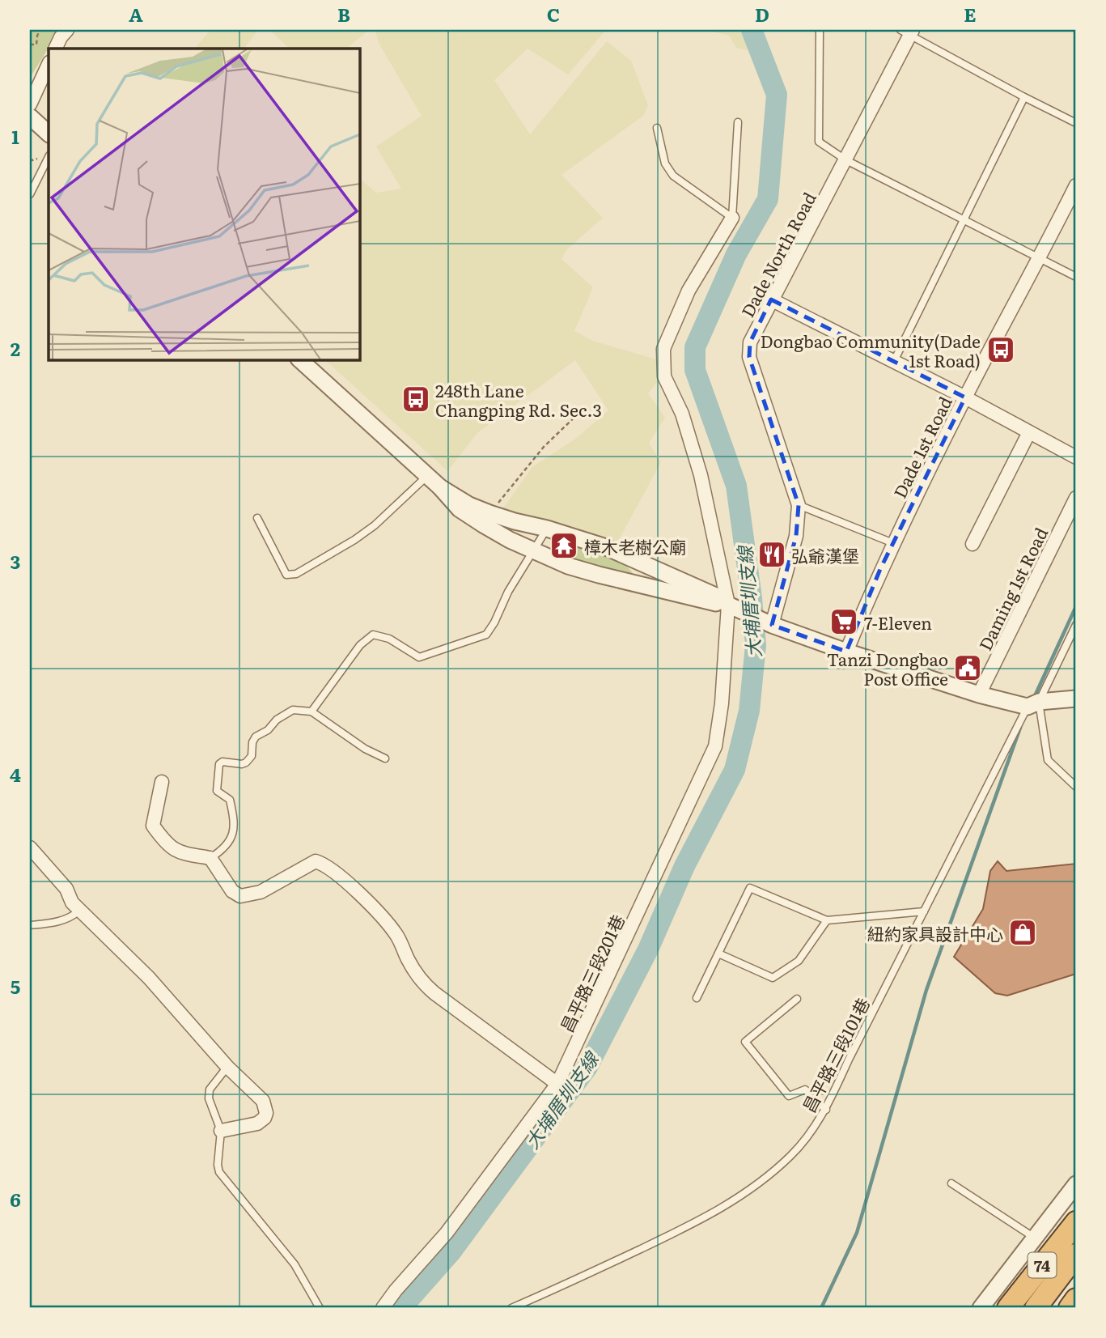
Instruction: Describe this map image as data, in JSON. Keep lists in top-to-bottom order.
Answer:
{
  "streets": {
    "highway": ["74"],
    "street": [
      "Dade North Road",
      "Dade 1st Road",
      "Daming 1st Road",
      "昌平路三段201巷"
    ],
    "lane": ["昌平路三段101巷"]
  },
  "water": ["大埔厝圳支線"],
  "places": {
    "bus stop": ["Dongbao Community(Dade 1st Road)", "248th Lane Changping Rd. Sec.3"],
    "temple": ["樟木老樹公廟"],
    "restaurant": ["弘爺漢堡"],
    "supermarket": ["7-Eleven"],
    "public building": ["Tanzi Dongbao Post Office"],
    "shop": ["紐約家具設計中心"]
  },
  "grid": {
    "columns": [
      "A",
      "B",
      "C",
      "D",
      "E"
    ],
    "rows": [
      "1",
      "2",
      "3",
      "4",
      "5",
      "6"
    ]
  }
}
